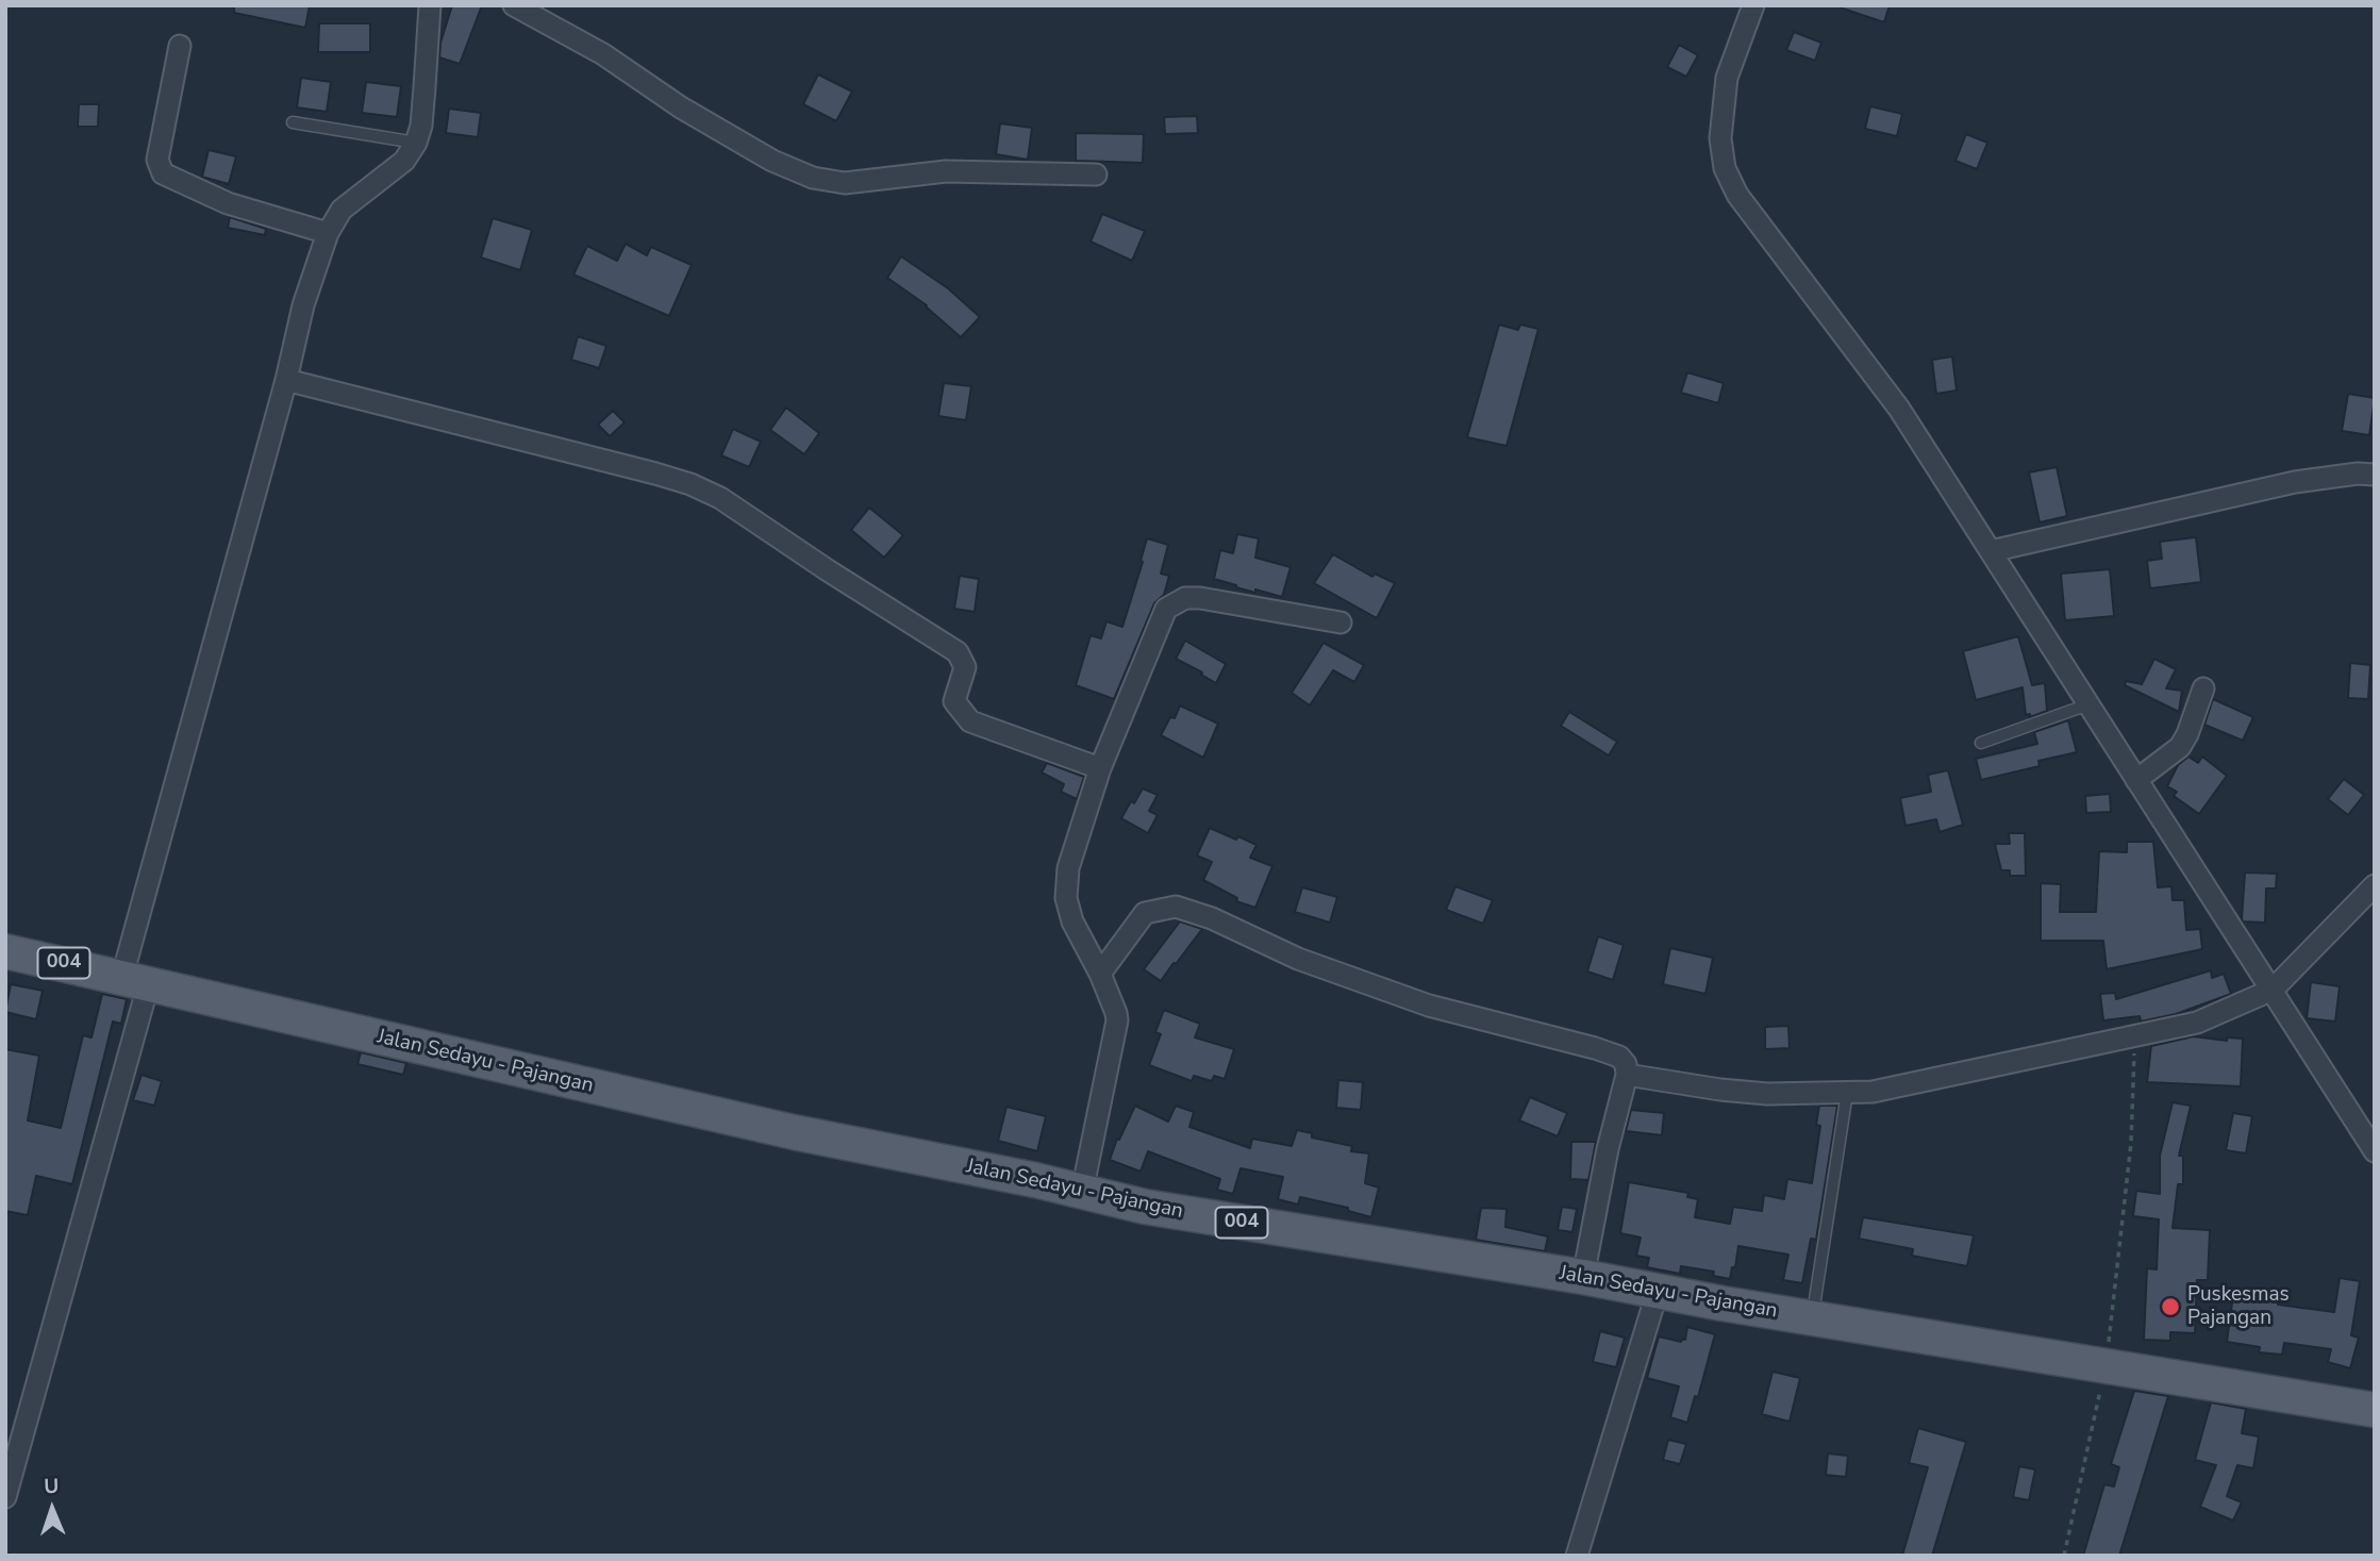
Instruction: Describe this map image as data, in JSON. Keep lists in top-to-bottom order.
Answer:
{
  "streets": {
    "main road": ["004", "Jalan Sedayu - Pajangan"]
  },
  "places": ["Puskesmas Pajangan"],
  "north": "top"
}
